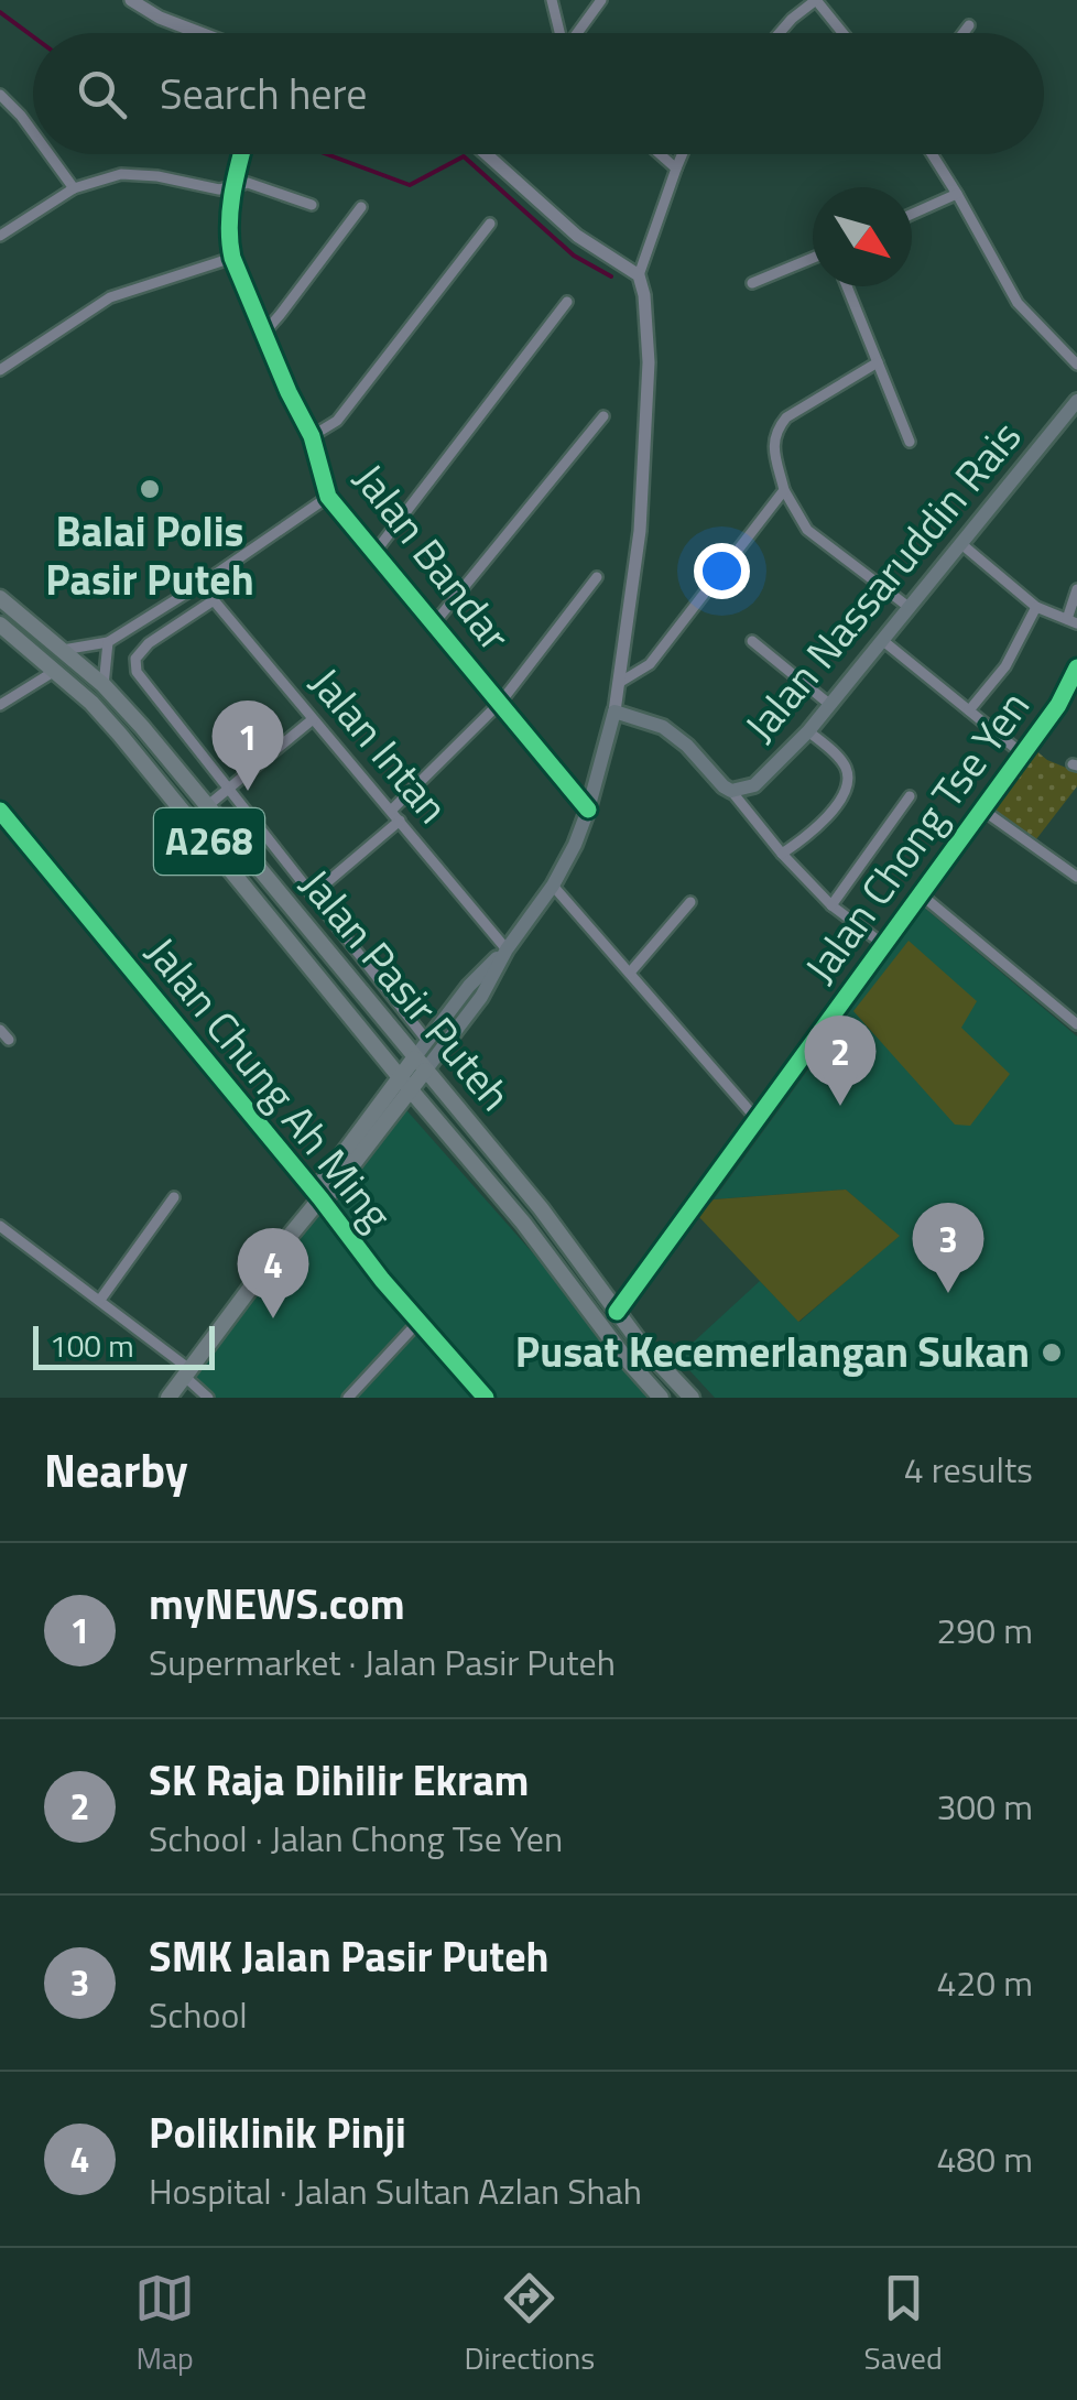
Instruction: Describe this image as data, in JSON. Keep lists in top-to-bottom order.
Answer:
{
  "streets": {
    "main road": ["Jalan Nassaruddin Rais", "A268", "Jalan Pasir Puteh"],
    "street": [
      "Jalan Bandar",
      "Jalan Intan",
      "Jalan Chong Tse Yen",
      "Jalan Chung Ah Ming"
    ]
  },
  "crossings": [
    ["Jalan Chong Tse Yen", "Jalan Pasir Puteh"]
  ],
  "places": ["Balai Polis Pasir Puteh", "Pusat Kecemerlangan Sukan"],
  "scale_bar": "100 m",
  "north": "bottom right",
  "page": {
    "search": "Search here",
    "pins": [
      "1",
      "2",
      "3",
      "4"
    ],
    "scale": "100 m",
    "heading": ["Nearby", "4 results"],
    "list": [
      {
        "mark": "1",
        "name": "myNEWS.com",
        "note": "Supermarket · Jalan Pasir Puteh",
        "value": "290 m"
      },
      {
        "mark": "2",
        "name": "SK Raja Dihilir Ekram",
        "note": "School · Jalan Chong Tse Yen",
        "value": "300 m"
      },
      {
        "mark": "3",
        "name": "SMK Jalan Pasir Puteh",
        "note": "School",
        "value": "420 m"
      },
      {
        "mark": "4",
        "name": "Poliklinik Pinji",
        "note": "Hospital · Jalan Sultan Azlan Shah",
        "value": "480 m"
      }
    ],
    "nav": ["Map", "Directions", "Saved"]
  }
}
